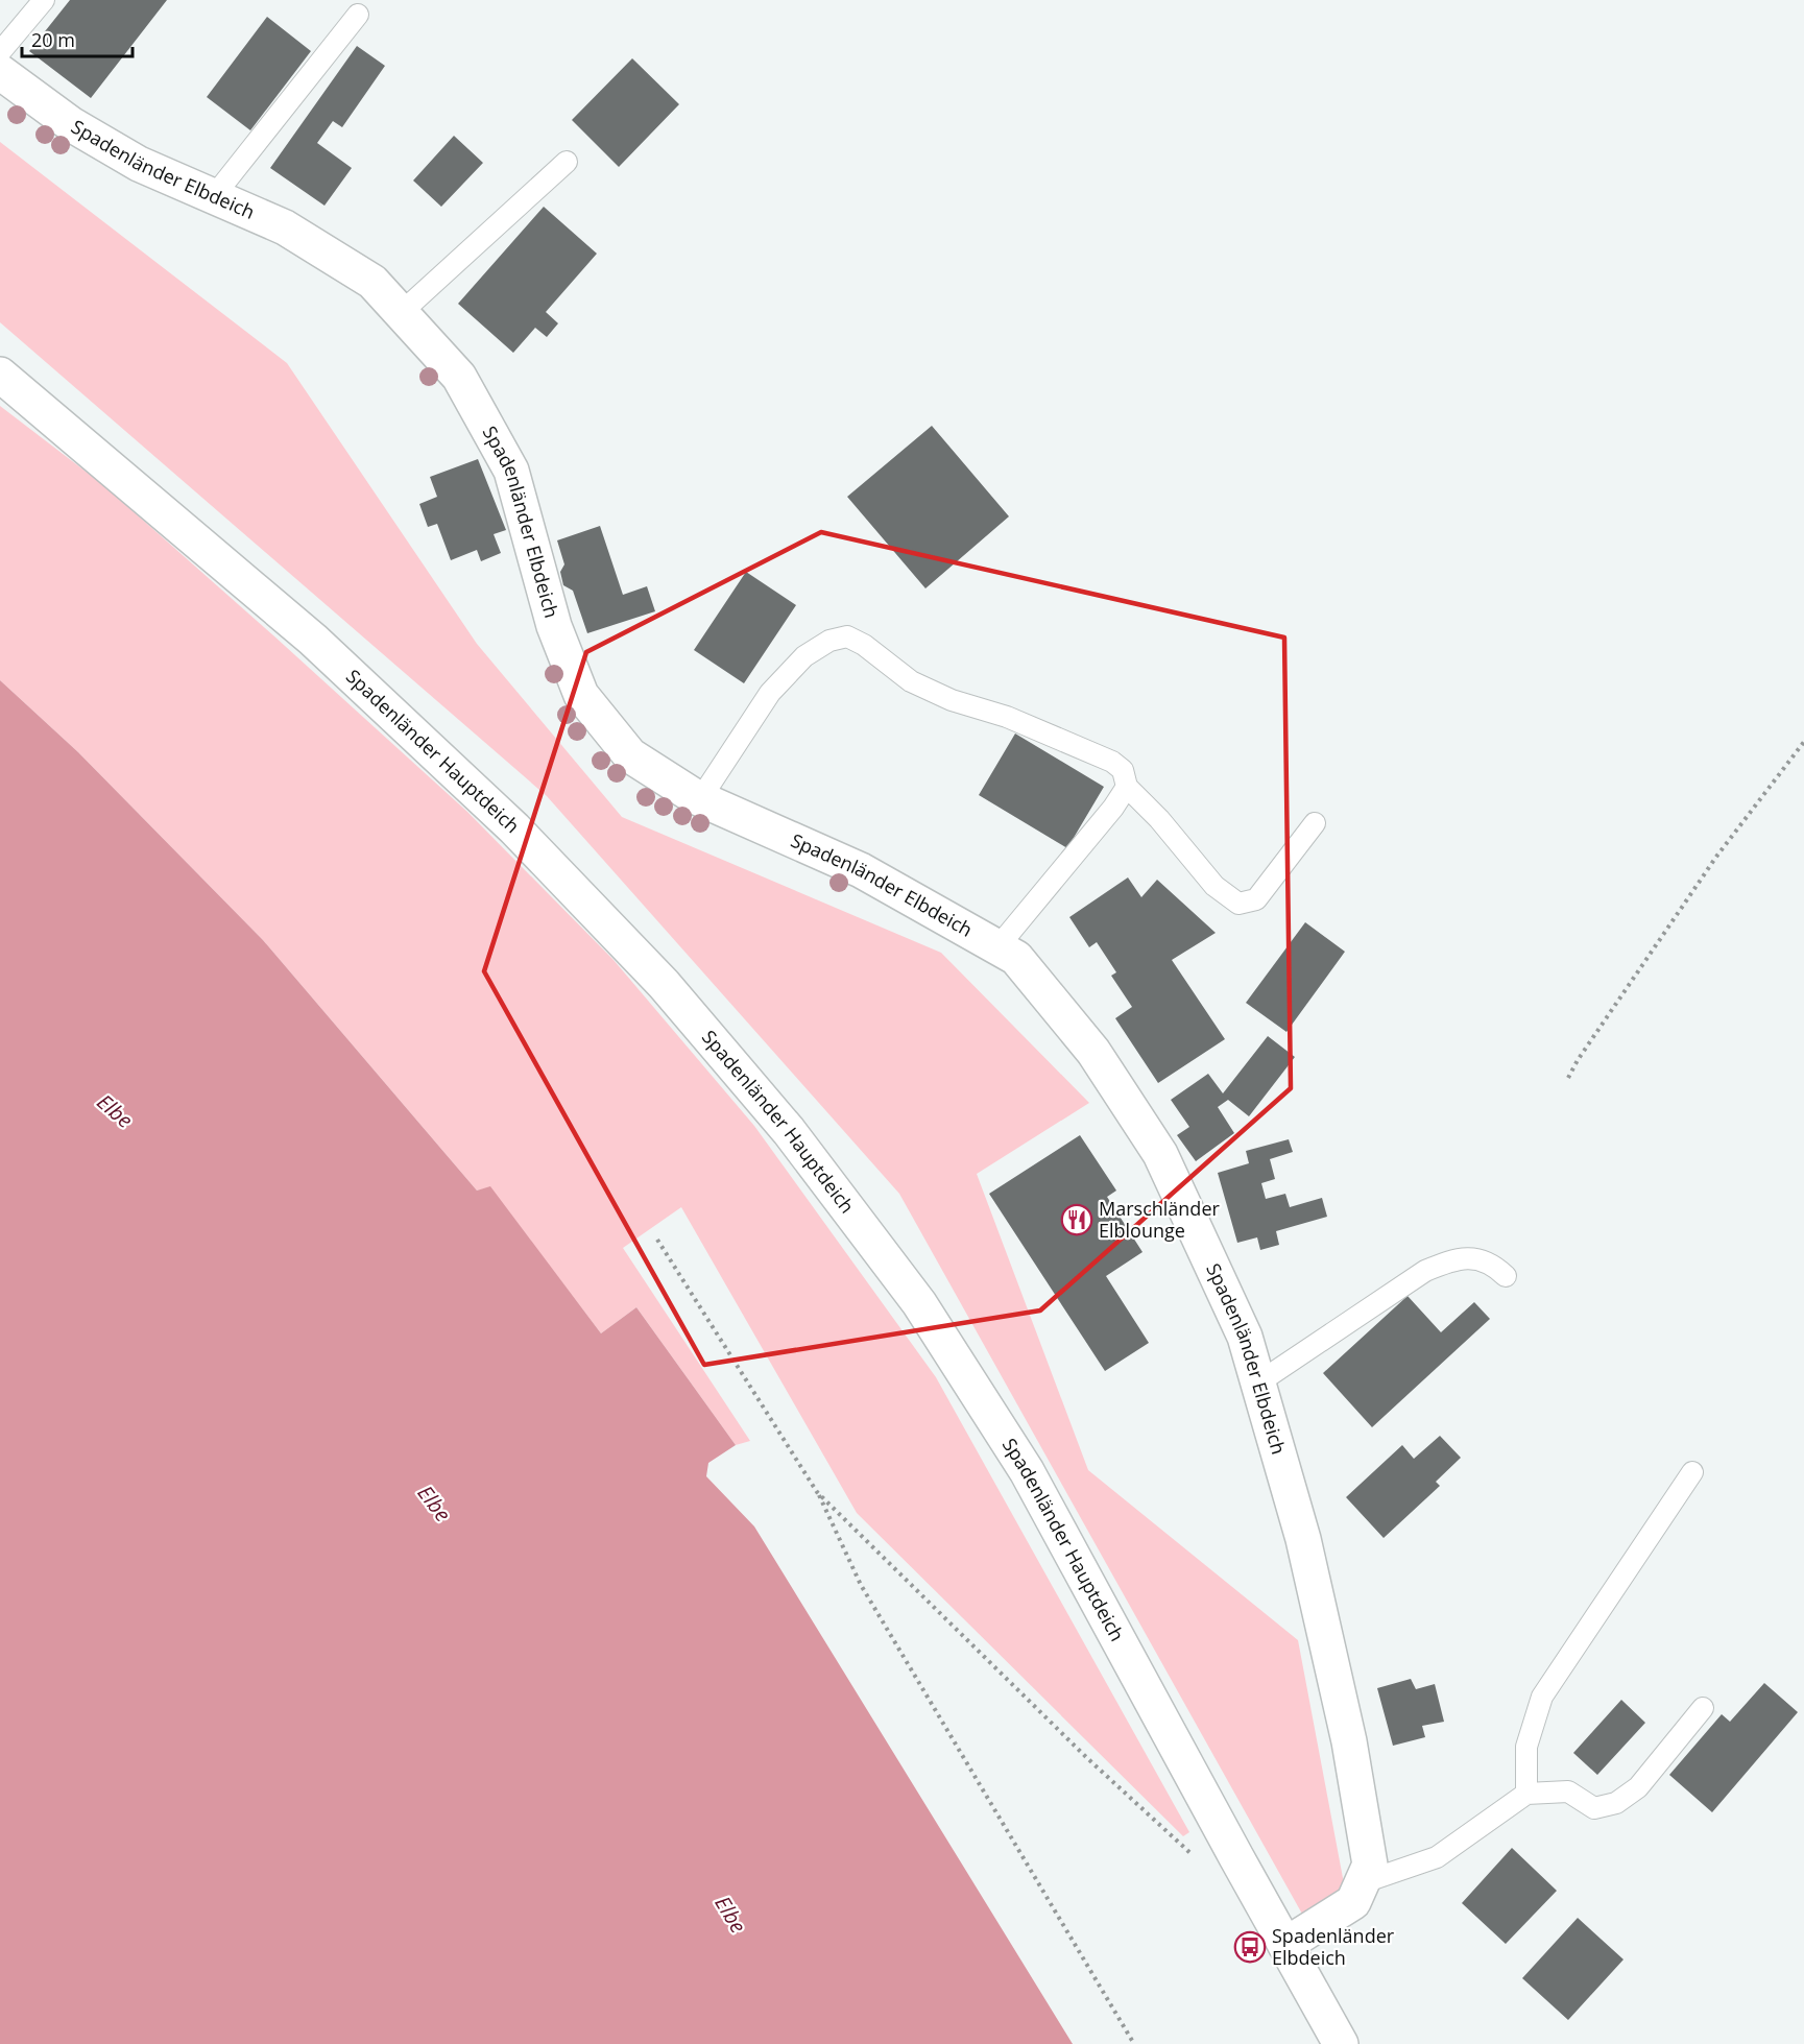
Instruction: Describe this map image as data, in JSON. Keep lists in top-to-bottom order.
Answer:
{
  "streets": {
    "street": ["Spadenländer Elbdeich", "Spadenländer Hauptdeich"]
  },
  "crossings": [
    ["Spadenländer Elbdeich", "Spadenländer Hauptdeich"]
  ],
  "water": ["Elbe"],
  "places": {
    "restaurant": ["Marschländer Elblounge"],
    "bus stop": ["Spadenländer Elbdeich"]
  },
  "scale_bar": "20 m"
}
